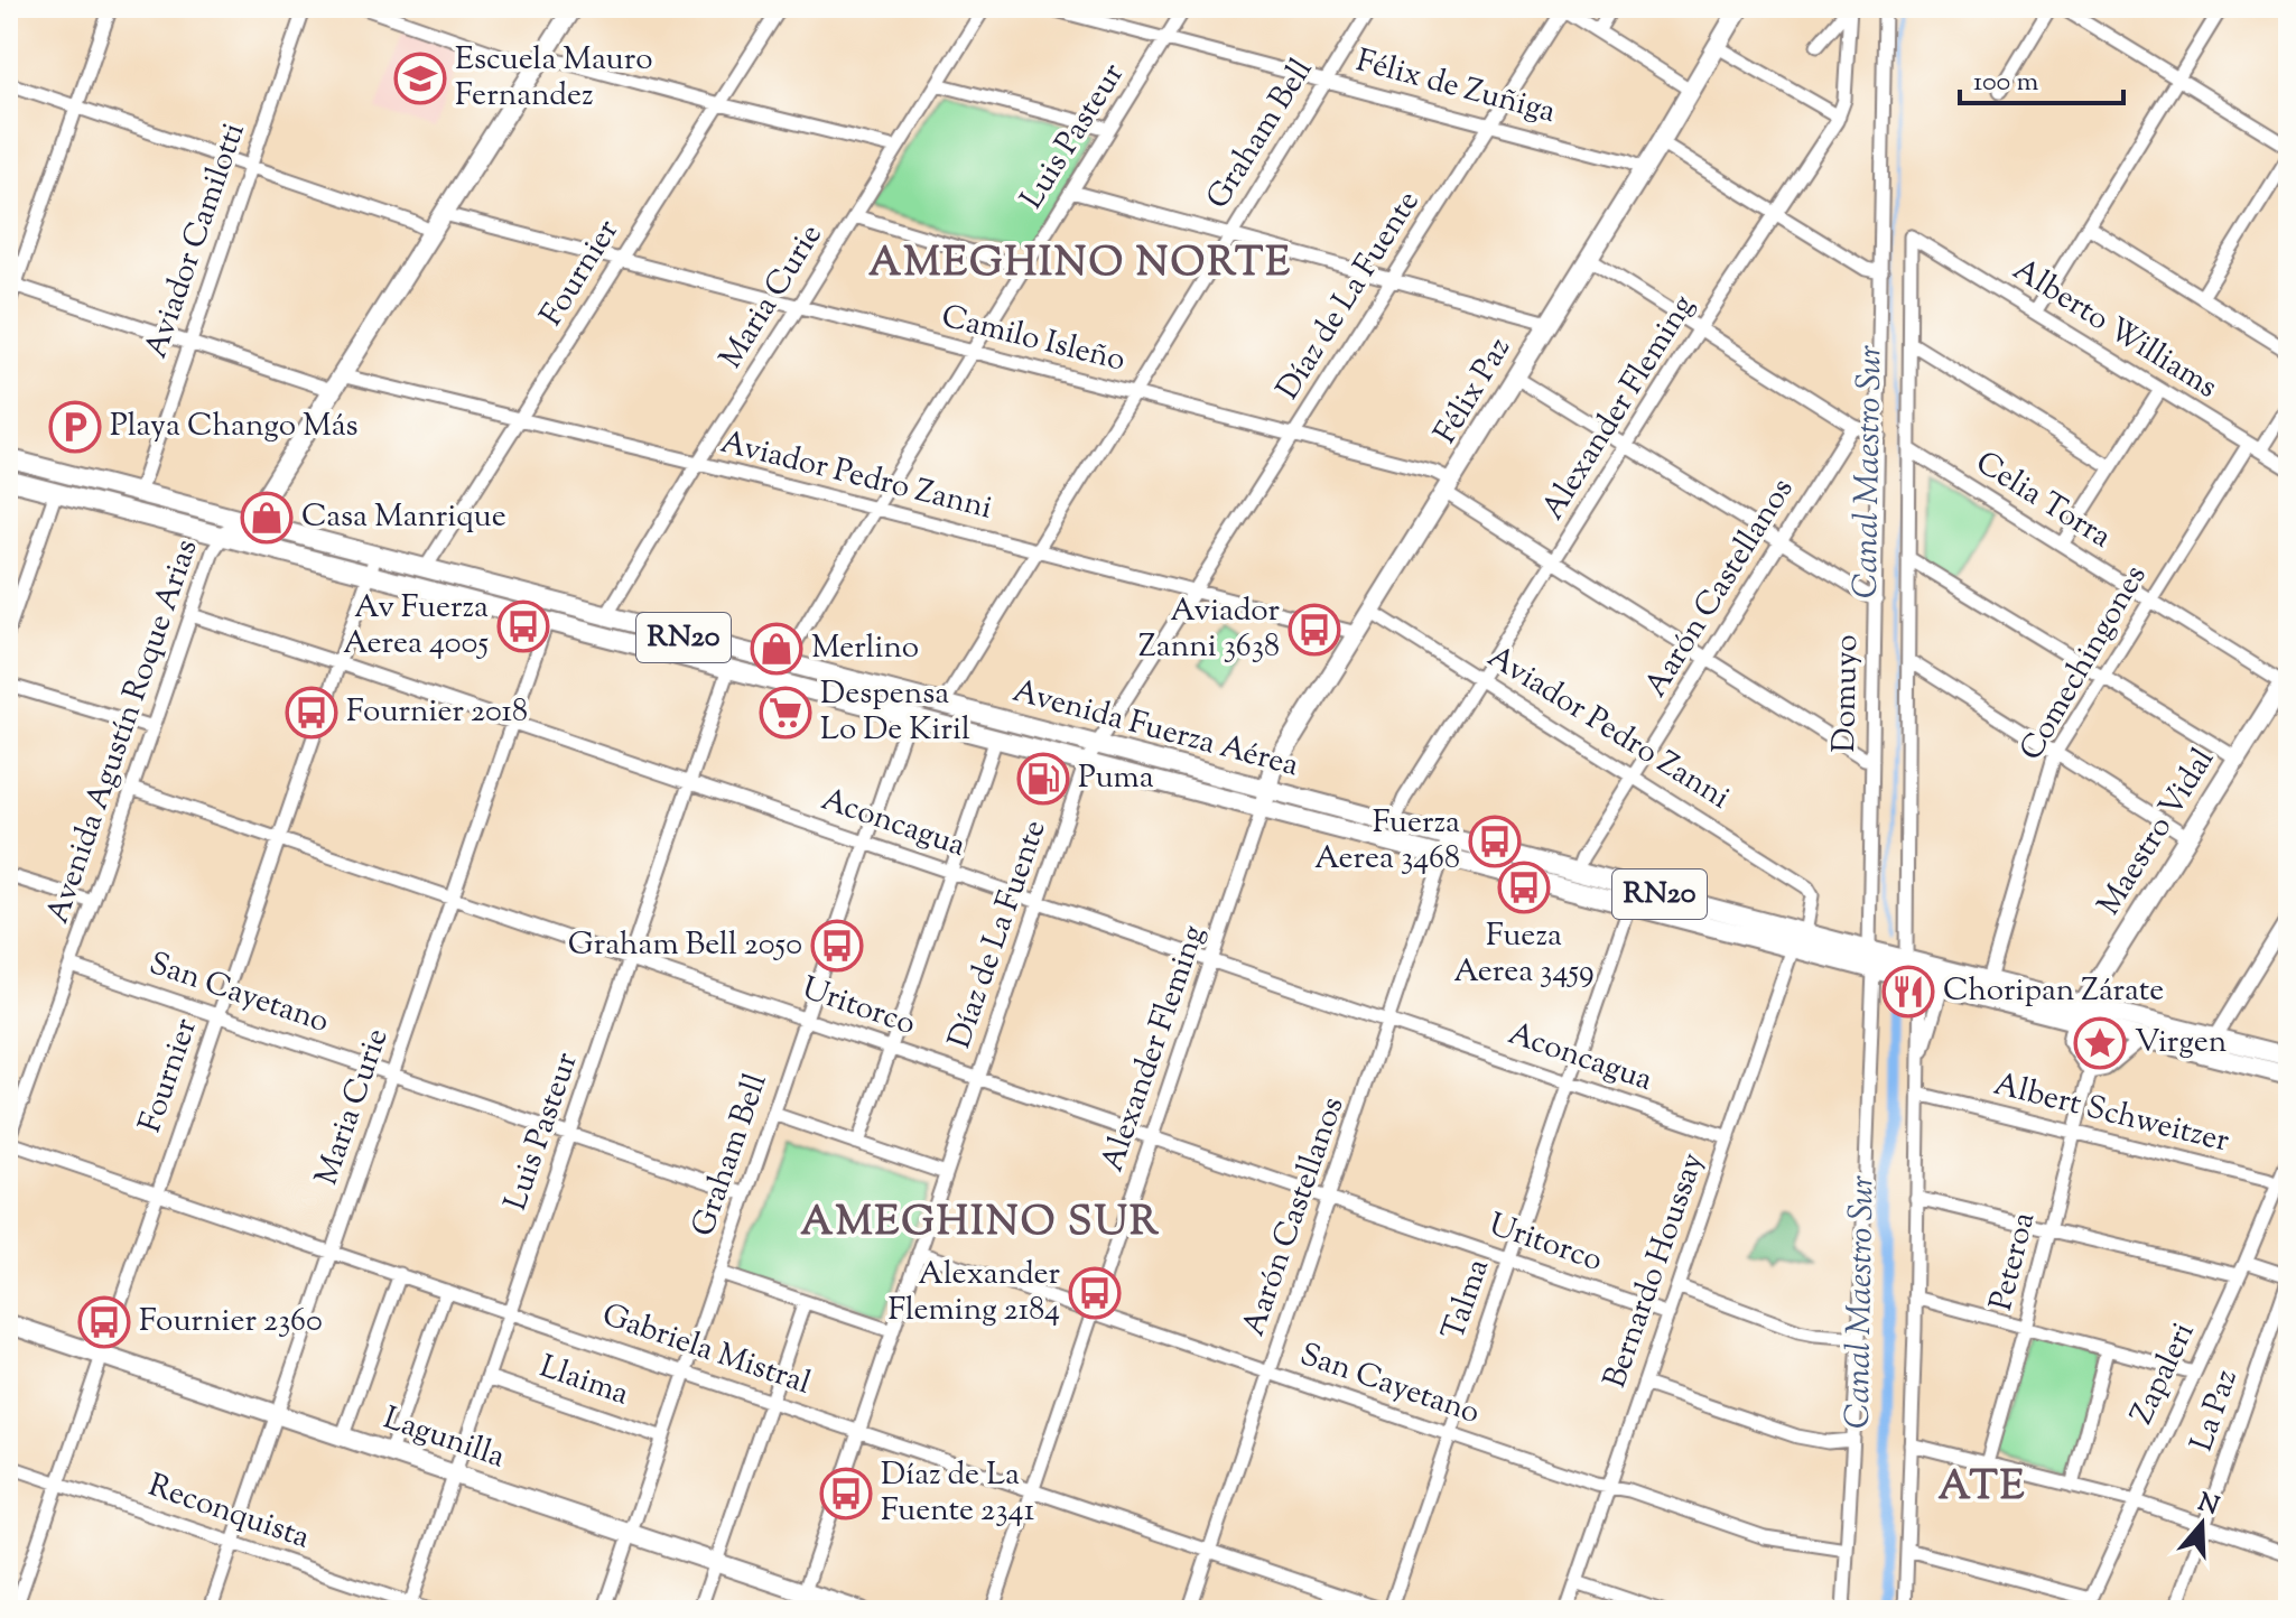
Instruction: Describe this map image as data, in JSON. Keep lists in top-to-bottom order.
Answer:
{
  "streets": {
    "main road": [
      "Félix Paz",
      "RN20",
      "Avenida Fuerza Aérea",
      "Avenida Agustín Roque Arias",
      "Maestro Vidal",
      "Lagunilla"
    ],
    "street": [
      "Félix de Zuñiga",
      "Graham Bell",
      "Luis Pasteur",
      "Aviador Camilotti",
      "Fournier",
      "Díaz de La Fuente",
      "Maria Curie",
      "Alberto Williams",
      "Camilo Isleño",
      "Alexander Fleming",
      "Aviador Pedro Zanni",
      "Celia Torra",
      "Aarón Castellanos",
      "Comechingones",
      "Domuyo",
      "Aconcagua",
      "San Cayetano",
      "Uritorco",
      "Albert Schweitzer",
      "Peteroa",
      "Bernardo Houssay",
      "Talma",
      "Gabriela Mistral",
      "Zapaleri",
      "Llaima",
      "La Paz",
      "Reconquista"
    ]
  },
  "crossings": [
    ["Félix de Zuñiga", "Graham Bell"],
    ["Félix de Zuñiga", "Luis Pasteur"],
    ["Félix de Zuñiga", "Díaz de La Fuente"],
    ["Félix de Zuñiga", "Félix Paz"],
    ["Graham Bell", "Camilo Isleño"],
    ["Graham Bell", "Aviador Pedro Zanni"],
    ["Graham Bell", "Avenida Fuerza Aérea"],
    ["Graham Bell", "Aconcagua"],
    ["Graham Bell", "San Cayetano"],
    ["Graham Bell", "Uritorco"],
    ["Graham Bell", "Gabriela Mistral"],
    ["Graham Bell", "Llaima"],
    ["Graham Bell", "Lagunilla"],
    ["Luis Pasteur", "Camilo Isleño"],
    ["Luis Pasteur", "Aviador Pedro Zanni"],
    ["Luis Pasteur", "Avenida Fuerza Aérea"],
    ["Luis Pasteur", "Aconcagua"],
    ["Luis Pasteur", "San Cayetano"],
    ["Luis Pasteur", "Uritorco"],
    ["Luis Pasteur", "Gabriela Mistral"],
    ["Luis Pasteur", "Llaima"],
    ["Luis Pasteur", "Lagunilla"],
    ["Luis Pasteur", "Reconquista"],
    ["Aviador Camilotti", "Aviador Pedro Zanni"],
    ["Aviador Camilotti", "Avenida Fuerza Aérea"],
    ["Fournier", "Camilo Isleño"],
    ["Fournier", "Aviador Pedro Zanni"],
    ["Fournier", "Avenida Fuerza Aérea"],
    ["Fournier", "Aconcagua"],
    ["Fournier", "San Cayetano"],
    ["Fournier", "Uritorco"],
    ["Fournier", "Gabriela Mistral"],
    ["Fournier", "Lagunilla"],
    ["Fournier", "Reconquista"],
    ["Díaz de La Fuente", "Camilo Isleño"],
    ["Díaz de La Fuente", "Aviador Pedro Zanni"],
    ["Díaz de La Fuente", "Avenida Fuerza Aérea"],
    ["Díaz de La Fuente", "Aconcagua"],
    ["Díaz de La Fuente", "San Cayetano"],
    ["Díaz de La Fuente", "Uritorco"],
    ["Díaz de La Fuente", "Gabriela Mistral"],
    ["Díaz de La Fuente", "Lagunilla"],
    ["Maria Curie", "Camilo Isleño"],
    ["Maria Curie", "Aviador Pedro Zanni"],
    ["Maria Curie", "Avenida Fuerza Aérea"],
    ["Maria Curie", "Aconcagua"],
    ["Maria Curie", "San Cayetano"],
    ["Maria Curie", "Uritorco"],
    ["Maria Curie", "Gabriela Mistral"],
    ["Maria Curie", "Lagunilla"],
    ["Maria Curie", "Reconquista"],
    ["Alberto Williams", "Comechingones"],
    ["Alberto Williams", "Domuyo"],
    ["Camilo Isleño", "Félix Paz"],
    ["Camilo Isleño", "Alexander Fleming"],
    ["Camilo Isleño", "Aarón Castellanos"],
    ["Camilo Isleño", "Domuyo"],
    ["Camilo Isleño", "Avenida Agustín Roque Arias"],
    ["Félix Paz", "Alexander Fleming"],
    ["Félix Paz", "Aviador Pedro Zanni"],
    ["Félix Paz", "Avenida Fuerza Aérea"],
    ["Alexander Fleming", "Aviador Pedro Zanni"],
    ["Alexander Fleming", "Avenida Fuerza Aérea"],
    ["Alexander Fleming", "Aconcagua"],
    ["Alexander Fleming", "San Cayetano"],
    ["Alexander Fleming", "Uritorco"],
    ["Alexander Fleming", "Gabriela Mistral"],
    ["Aviador Pedro Zanni", "Aarón Castellanos"],
    ["Aviador Pedro Zanni", "Avenida Agustín Roque Arias"],
    ["Aviador Pedro Zanni", "Bernardo Houssay"],
    ["Celia Torra", "Comechingones"],
    ["Celia Torra", "Domuyo"],
    ["Celia Torra", "Maestro Vidal"],
    ["Aarón Castellanos", "Avenida Fuerza Aérea"],
    ["Aarón Castellanos", "Aconcagua"],
    ["Aarón Castellanos", "San Cayetano"],
    ["Aarón Castellanos", "Uritorco"],
    ["Aarón Castellanos", "Gabriela Mistral"],
    ["Comechingones", "Avenida Fuerza Aérea"],
    ["Domuyo", "Avenida Fuerza Aérea"],
    ["Avenida Fuerza Aérea", "Avenida Agustín Roque Arias"],
    ["Avenida Fuerza Aérea", "Maestro Vidal"],
    ["Avenida Fuerza Aérea", "Bernardo Houssay"],
    ["Avenida Fuerza Aérea", "Talma"],
    ["Avenida Agustín Roque Arias", "Aconcagua"],
    ["Avenida Agustín Roque Arias", "San Cayetano"],
    ["Avenida Agustín Roque Arias", "Uritorco"],
    ["Avenida Agustín Roque Arias", "Gabriela Mistral"],
    ["Aconcagua", "Bernardo Houssay"],
    ["Aconcagua", "Talma"],
    ["San Cayetano", "Bernardo Houssay"],
    ["San Cayetano", "Talma"],
    ["Uritorco", "Bernardo Houssay"],
    ["Uritorco", "Talma"],
    ["Albert Schweitzer", "Peteroa"],
    ["Albert Schweitzer", "Zapaleri"],
    ["Talma", "Gabriela Mistral"]
  ],
  "districts": ["AMEGHINO NORTE", "AMEGHINO SUR", "ATE"],
  "water": ["Canal Maestro Sur"],
  "places": {
    "school or university": ["Escuela Mauro Fernandez"],
    "parking": ["Playa Chango Más"],
    "shop": ["Casa Manrique", "Merlino"],
    "bus stop": [
      "Av Fuerza Aerea 4005",
      "Aviador Zanni 3638",
      "Fournier 2018",
      "Fuerza Aerea 3468",
      "Fueza Aerea 3459",
      "Graham Bell 2050",
      "Alexander Fleming 2184",
      "Fournier 2360",
      "Díaz de La Fuente 2341"
    ],
    "supermarket": ["Despensa Lo De Kiril"],
    "fuel station": ["Puma"],
    "restaurant": ["Choripan Zárate"],
    "place": ["Virgen"]
  },
  "scale_bar": "100 m",
  "north": "top"
}
